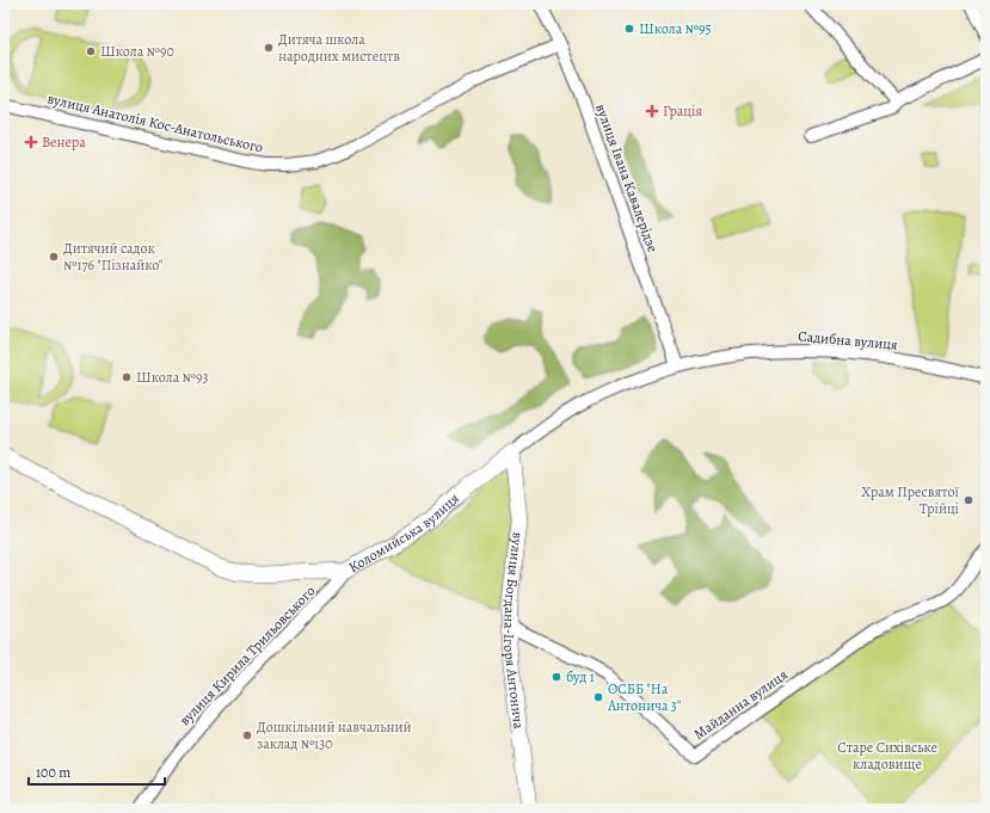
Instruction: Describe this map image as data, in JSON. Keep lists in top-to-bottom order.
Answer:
{
  "streets": {
    "main road": ["Коломийська вулиця", "вулиця Богдана-Ігоря Антонича"],
    "street": [
      "вулиця Анатолія Кос-Анатольського",
      "вулиця Івана Кавалерідзе",
      "Садибна вулиця",
      "вулиця Кирила Трильовського",
      "Майданна вулиця"
    ]
  },
  "crossings": [
    ["вулиця Анатолія Кос-Анатольського", "вулиця Івана Кавалерідзе"],
    ["вулиця Івана Кавалерідзе", "Садибна вулиця"],
    ["вулиця Івана Кавалерідзе", "Коломийська вулиця"],
    ["Садибна вулиця", "Коломийська вулиця"],
    ["Коломийська вулиця", "вулиця Богдана-Ігоря Антонича"],
    ["Коломийська вулиця", "вулиця Кирила Трильовського"],
    ["вулиця Богдана-Ігоря Антонича", "Майданна вулиця"]
  ],
  "parks": ["Старе Сихівське кладовище"],
  "places": {
    "other": [
      "Школа №95",
      "Дитяча школа народних мистецтв",
      "Школа №90",
      "Дитячий садок №176 \"Пізнайко\"",
      "Школа №93",
      "Храм Пресвятої Трійці",
      "буд 1",
      "ОСББ \"На Антонича 3\"",
      "Дошкільний навчальний заклад №130"
    ],
    "health": ["Грація", "Венера"]
  },
  "scale_bar": "100 m"
}
